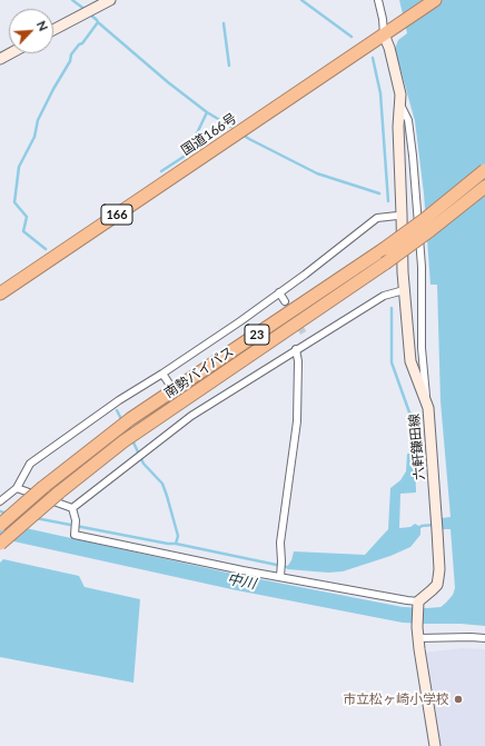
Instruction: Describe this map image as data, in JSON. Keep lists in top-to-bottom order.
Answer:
{
  "streets": {
    "highway": [
      "国道166号",
      "166",
      "23",
      "南勢バイパス"
    ],
    "main road": ["六軒鎌田線"]
  },
  "crossings": [
    ["国道166号", "六軒鎌田線"]
  ],
  "water": ["中川"],
  "places": ["市立松ヶ崎小学校"],
  "north": "top right"
}
